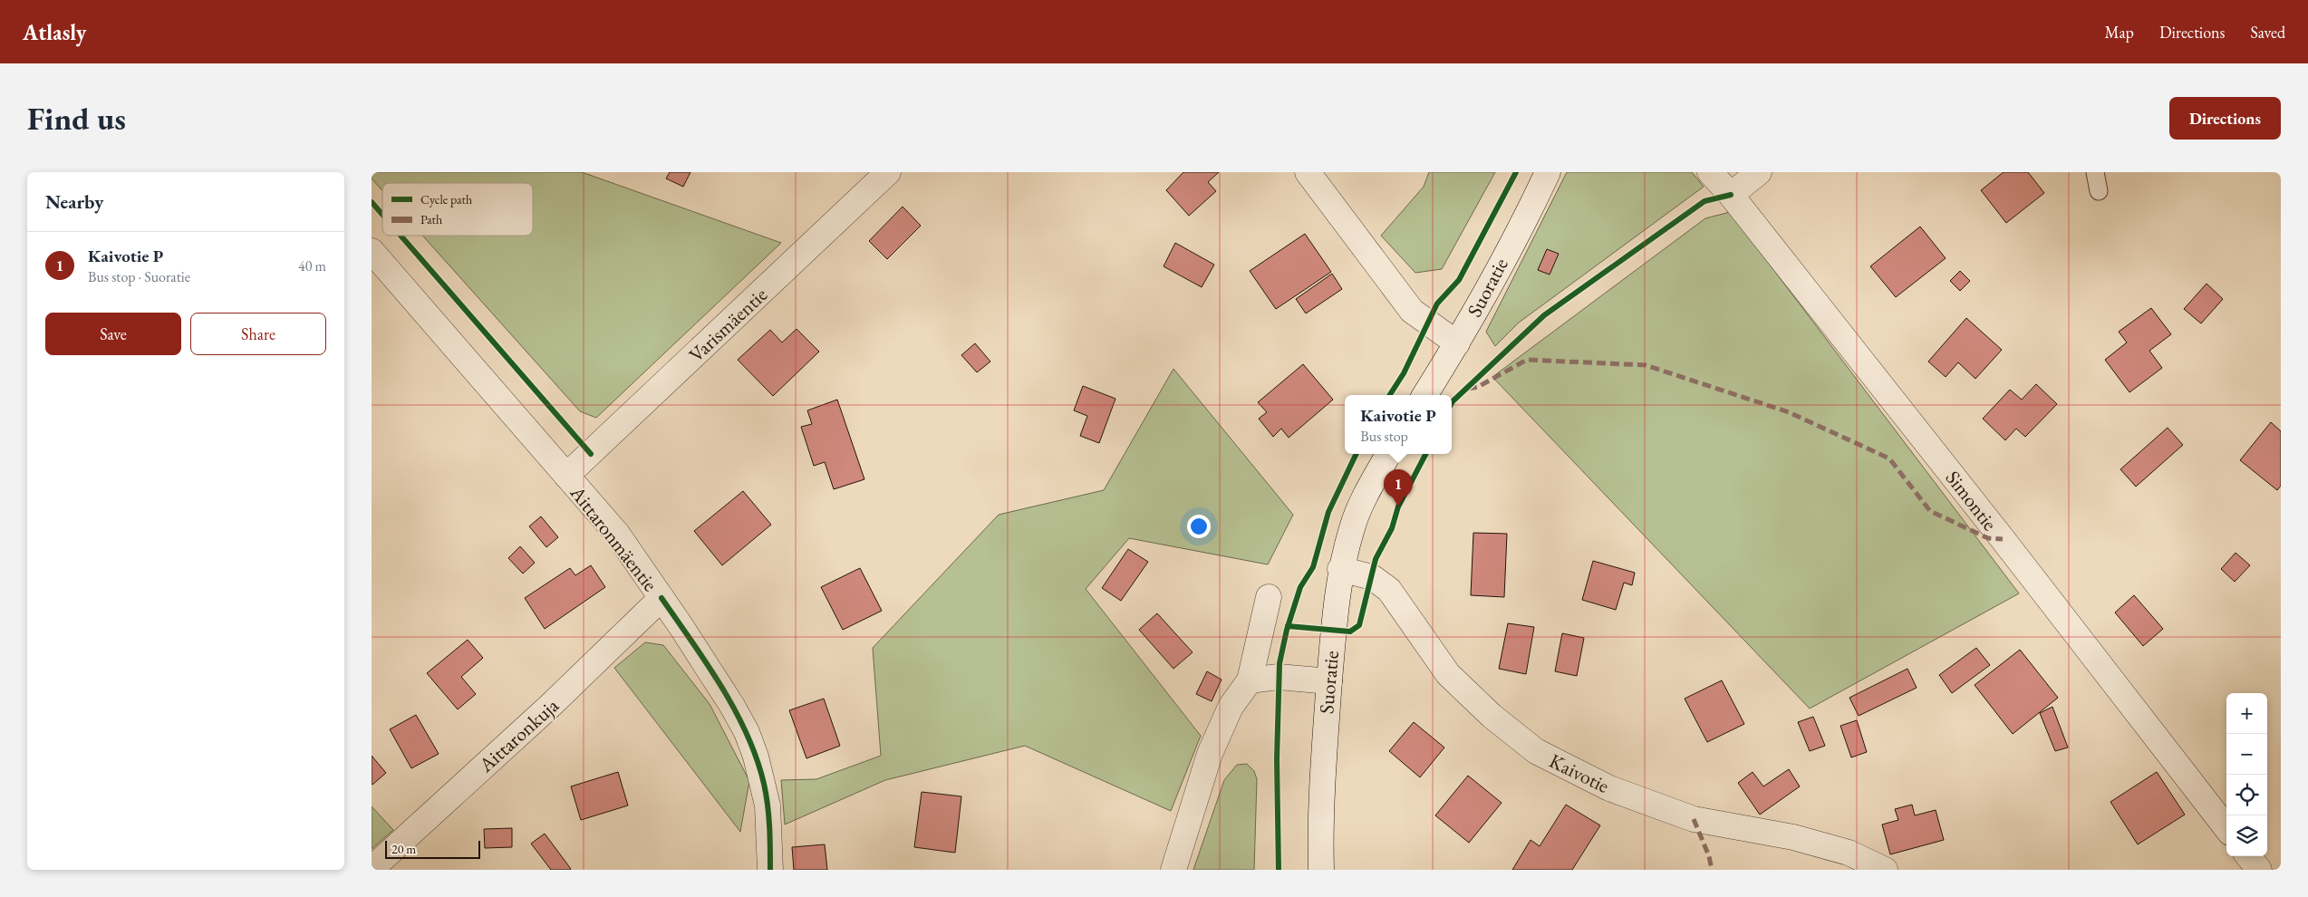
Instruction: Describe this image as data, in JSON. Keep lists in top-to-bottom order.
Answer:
{
  "streets": {
    "street": [
      "Suoratie",
      "Varismäentie",
      "Simontie",
      "Aittaronmäentie",
      "Aittaronkuja",
      "Kaivotie"
    ]
  },
  "crossings": [
    ["Suoratie", "Kaivotie"],
    ["Varismäentie", "Aittaronmäentie"],
    ["Aittaronmäentie", "Aittaronkuja"]
  ],
  "legend": ["Cycle path", "Path"],
  "scale_bar": "20 m",
  "page": {
    "header": "Atlasly",
    "nav": ["Map", "Directions", "Saved"],
    "buttons": [
      "Directions",
      ["Save", "Share"]
    ],
    "title": "Find us",
    "heading": "Nearby",
    "list": [
      {
        "mark": "1",
        "name": "Kaivotie P",
        "note": "Bus stop · Suoratie",
        "value": "40 m"
      }
    ],
    "popup": ["Kaivotie P", "Bus stop"],
    "pins": "1",
    "map_buttons": ["+", "−"],
    "scale": "20 m"
  }
}
